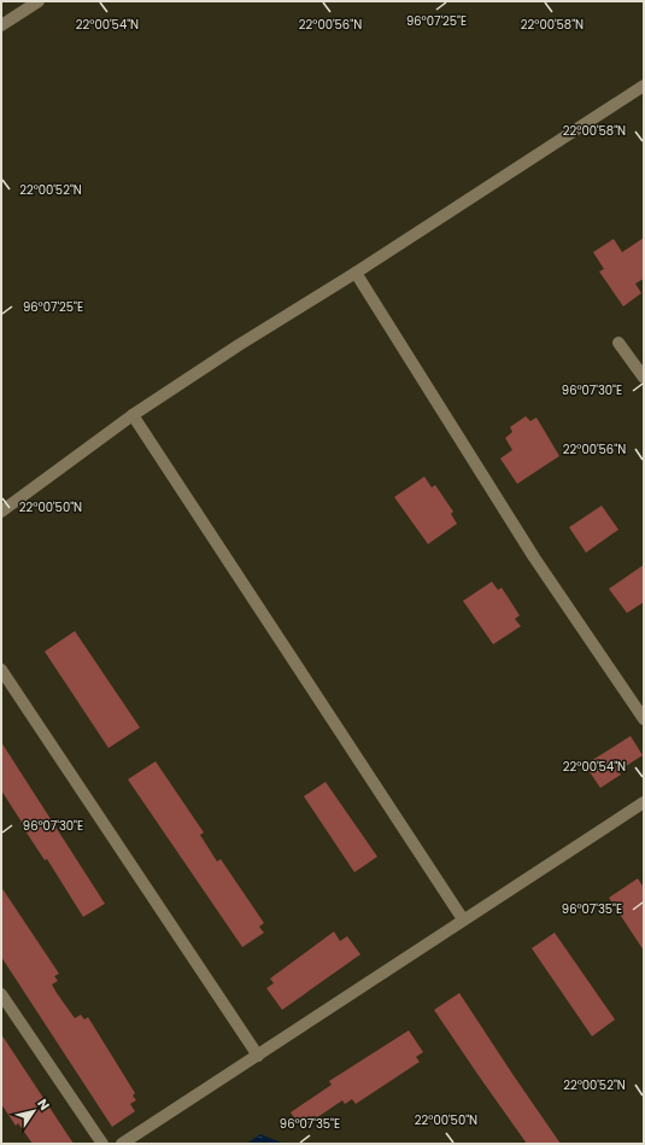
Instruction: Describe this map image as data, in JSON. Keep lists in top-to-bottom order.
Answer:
{
  "north": "top right",
  "coordinates": [
    "96°07'25\"E",
    "22°00'54\"N",
    "22°00'56\"N",
    "22°00'58\"N",
    "22°00'52\"N",
    "96°07'30\"E",
    "22°00'50\"N",
    "96°07'35\"E"
  ]
}
